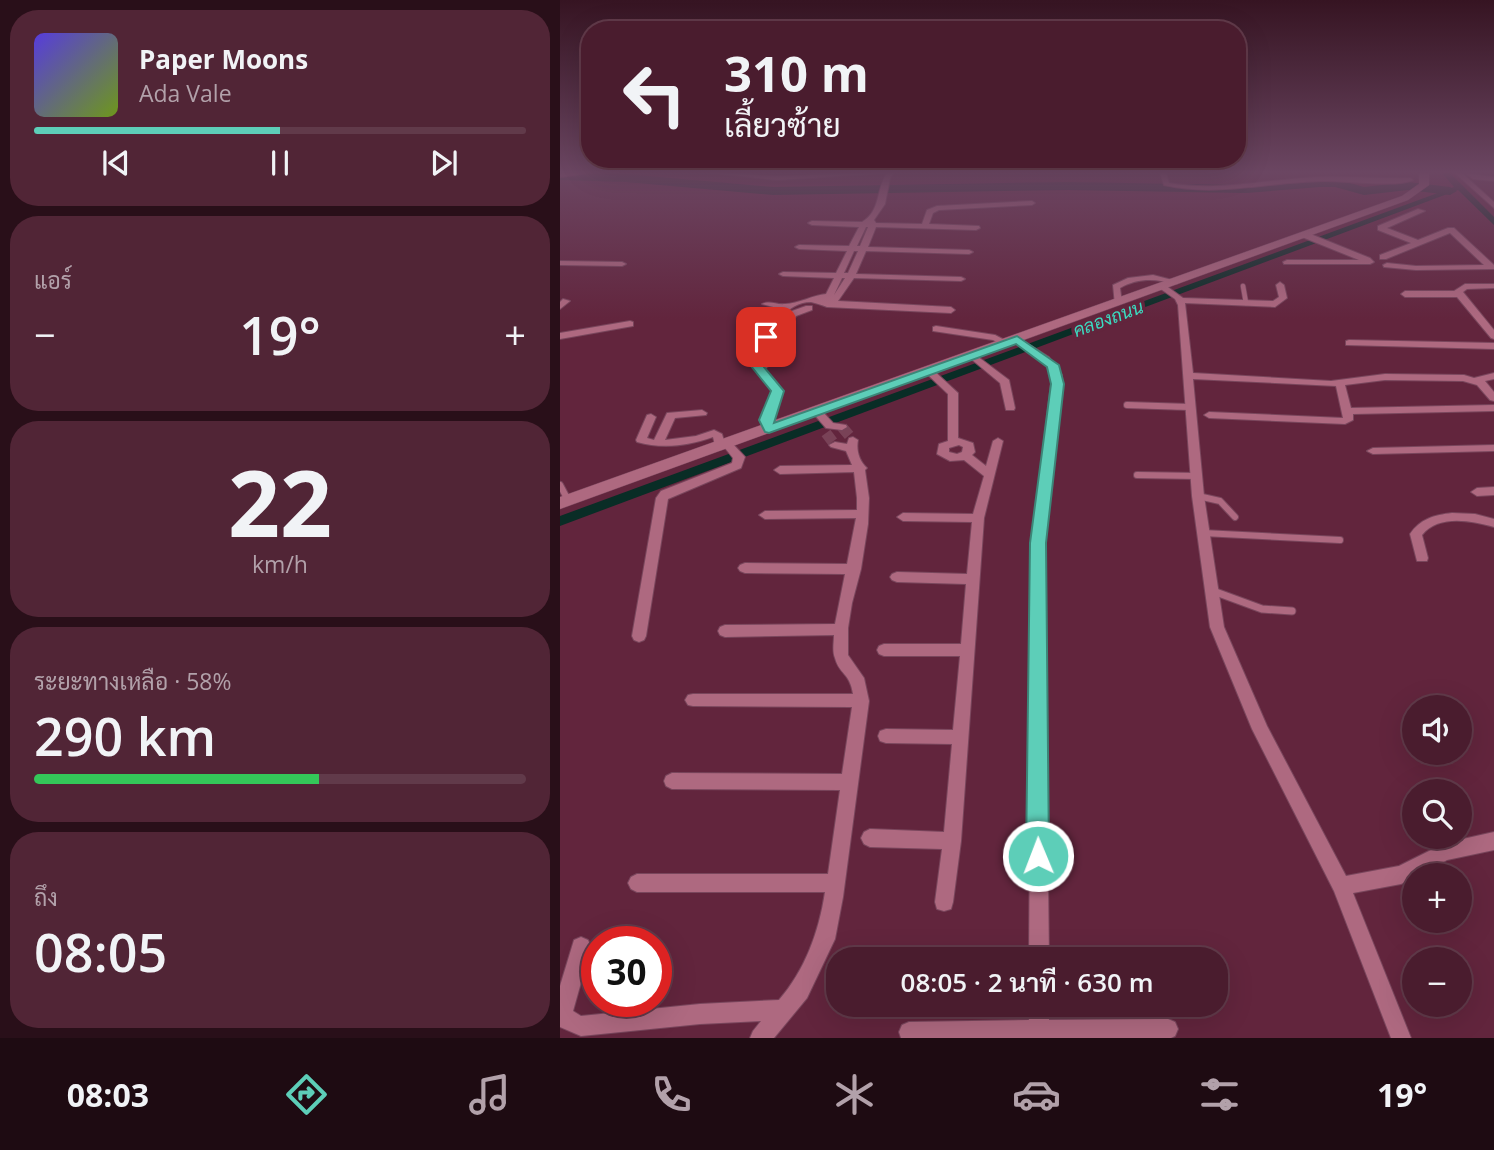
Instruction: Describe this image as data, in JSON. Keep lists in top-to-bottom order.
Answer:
{
  "water": ["คลองถนน"],
  "page": {
    "turn": ["310 m", "เลี้ยวซ้าย"],
    "song": ["Paper Moons", "Ada Vale"],
    "tile": [
      "แอร์",
      ["22", "km/h"],
      ["ระยะทางเหลือ · 58%", "290 km"],
      ["ถึง", "08:05"]
    ],
    "heat": ["−", "19°", "+"],
    "map_buttons": ["+", "−"],
    "limit": "30",
    "trip": "08:05 · 2 นาที · 630 m",
    "tabs": ["08:03", "19°"]
  }
}
